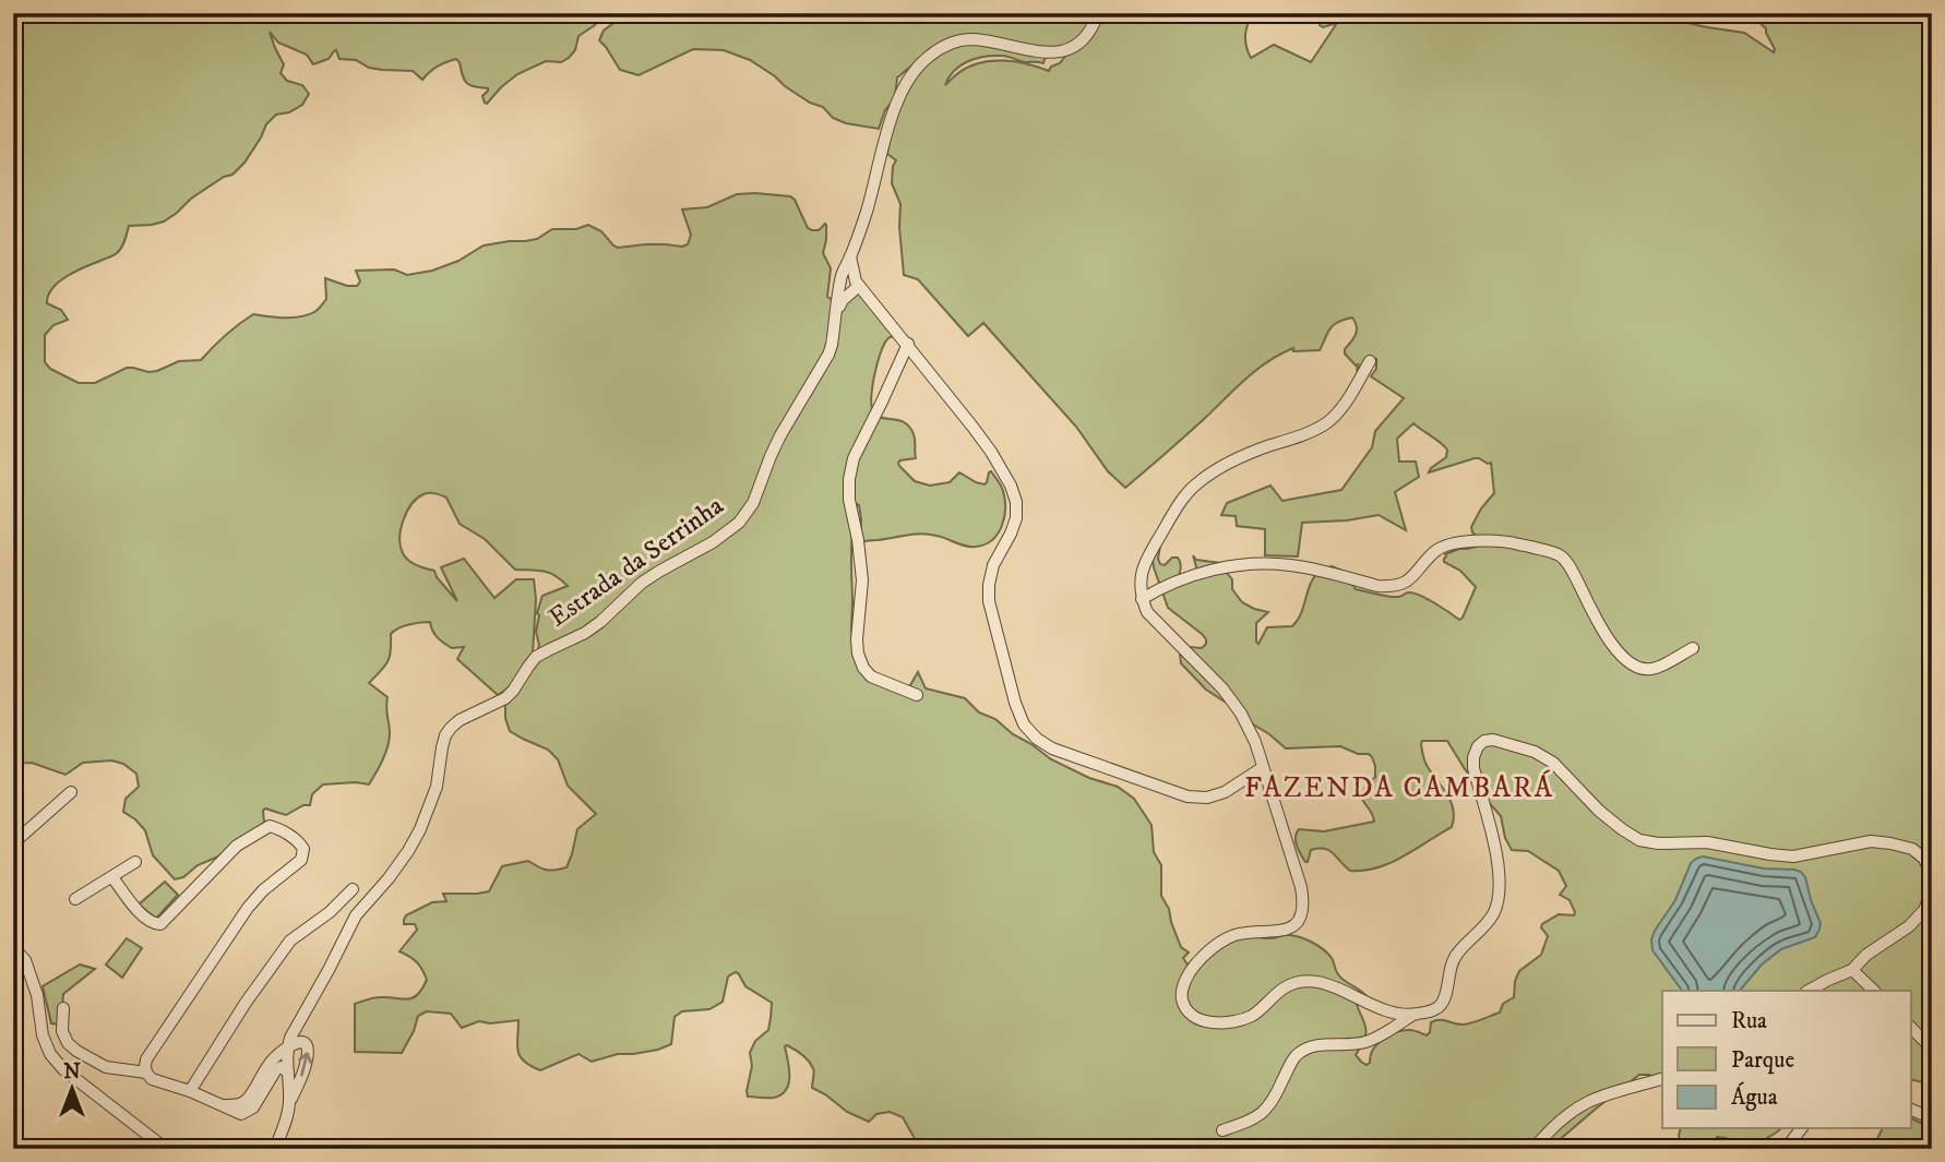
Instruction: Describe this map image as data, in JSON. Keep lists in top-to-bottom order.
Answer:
{
  "streets": {
    "street": ["Estrada da Serrinha"]
  },
  "districts": ["FAZENDA CAMBARÁ"],
  "legend": ["Rua", "Parque", "Água"],
  "north": "top"
}
